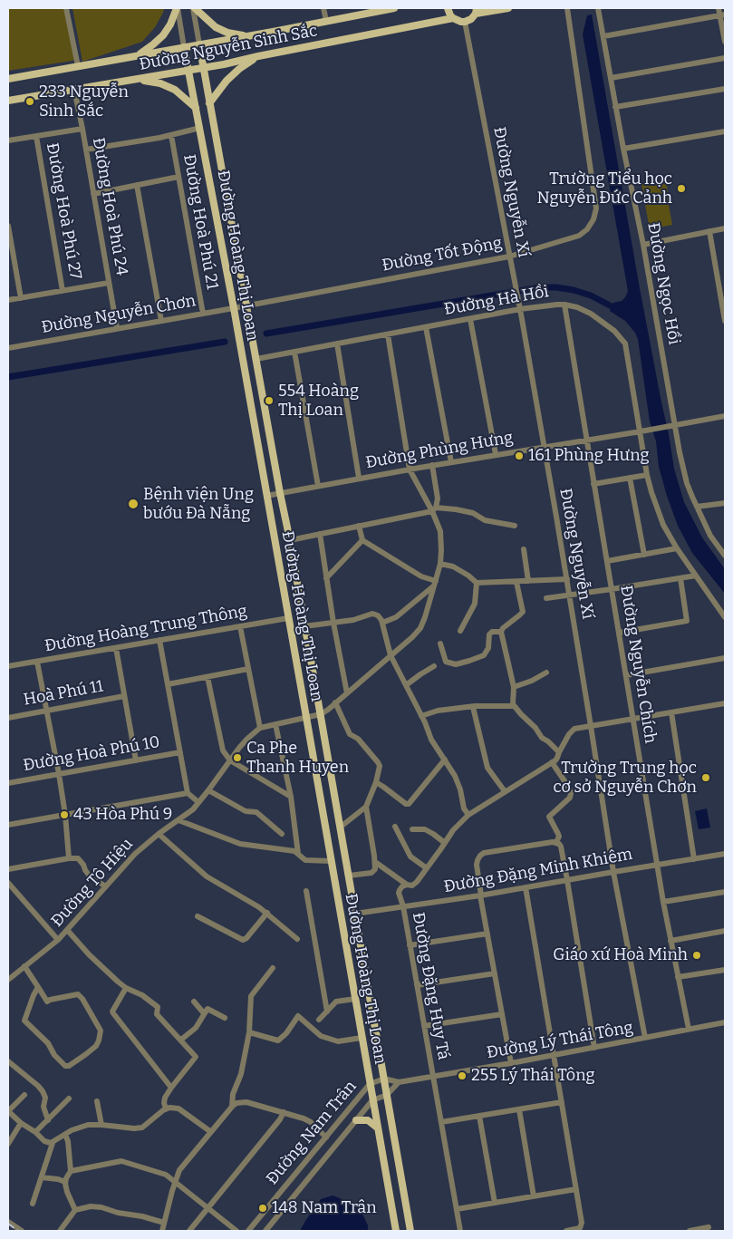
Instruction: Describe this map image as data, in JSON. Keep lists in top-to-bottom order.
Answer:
{
  "streets": {
    "main road": ["Đường Nguyễn Sinh Sắc", "Đường Hoàng Thị Loan"],
    "street": [
      "Đường Nguyễn Xí",
      "Đường Hoà Phú 24",
      "Đường Hoà Phú 27",
      "Đường Hoà Phú 21",
      "Đường Tốt Động",
      "Đường Ngọc Hồi",
      "Đường Hà Hồi",
      "Đường Nguyễn Chơn",
      "Đường Phùng Hưng",
      "Đường Hoàng Trung Thông",
      "Đường Nguyễn Chích",
      "Hoà Phú 11",
      "Đường Hoà Phú 10",
      "Đường Đặng Minh Khiêm",
      "Đường Tô Hiệu",
      "Đường Đặng Huy Tá",
      "Đường Lý Thái Tông",
      "Đường Nam Trân"
    ]
  },
  "crossings": [
    ["Đường Nguyễn Sinh Sắc", "Đường Hoà Phú 24"],
    ["Đường Nguyễn Sinh Sắc", "Đường Hoàng Thị Loan"],
    ["Đường Nguyễn Xí", "Đường Tốt Động"],
    ["Đường Nguyễn Xí", "Đường Hà Hồi"],
    ["Đường Nguyễn Xí", "Đường Phùng Hưng"],
    ["Đường Nguyễn Xí", "Đường Đặng Minh Khiêm"],
    ["Đường Nguyễn Xí", "Đường Lý Thái Tông"],
    ["Đường Hoà Phú 24", "Đường Nguyễn Chơn"],
    ["Đường Hoà Phú 21", "Đường Nguyễn Chơn"],
    ["Đường Tốt Động", "Đường Hoàng Thị Loan"],
    ["Đường Tốt Động", "Đường Nguyễn Chơn"],
    ["Đường Hoàng Thị Loan", "Đường Hà Hồi"],
    ["Đường Hoàng Thị Loan", "Đường Nguyễn Chơn"],
    ["Đường Hoàng Thị Loan", "Đường Phùng Hưng"],
    ["Đường Hoàng Thị Loan", "Đường Hoàng Trung Thông"],
    ["Đường Hoàng Thị Loan", "Đường Đặng Minh Khiêm"],
    ["Đường Hoàng Thị Loan", "Đường Nam Trân"],
    ["Đường Ngọc Hồi", "Đường Phùng Hưng"],
    ["Đường Hà Hồi", "Đường Phùng Hưng"],
    ["Đường Hà Hồi", "Đường Nguyễn Chích"],
    ["Đường Phùng Hưng", "Đường Nguyễn Chích"],
    ["Đường Nguyễn Chích", "Đường Đặng Minh Khiêm"],
    ["Đường Nguyễn Chích", "Đường Lý Thái Tông"],
    ["Đường Đặng Minh Khiêm", "Đường Đặng Huy Tá"],
    ["Đường Đặng Huy Tá", "Đường Lý Thái Tông"],
    ["Đường Lý Thái Tông", "Đường Nam Trân"]
  ],
  "places": [
    "233 Nguyễn Sinh Sắc",
    "Trường Tiểu học Nguyễn Đức Cảnh",
    "554 Hoàng Thị Loan",
    "161 Phùng Hưng",
    "Bệnh viện Ung bướu Đà Nẵng",
    "Ca Phe Thanh Huyen",
    "Trường Trung học cơ sở Nguyễn Chơn",
    "43 Hòa Phú 9",
    "Giáo xứ Hoà Minh",
    "255 Lý Thái Tông",
    "148 Nam Trân"
  ]
}
